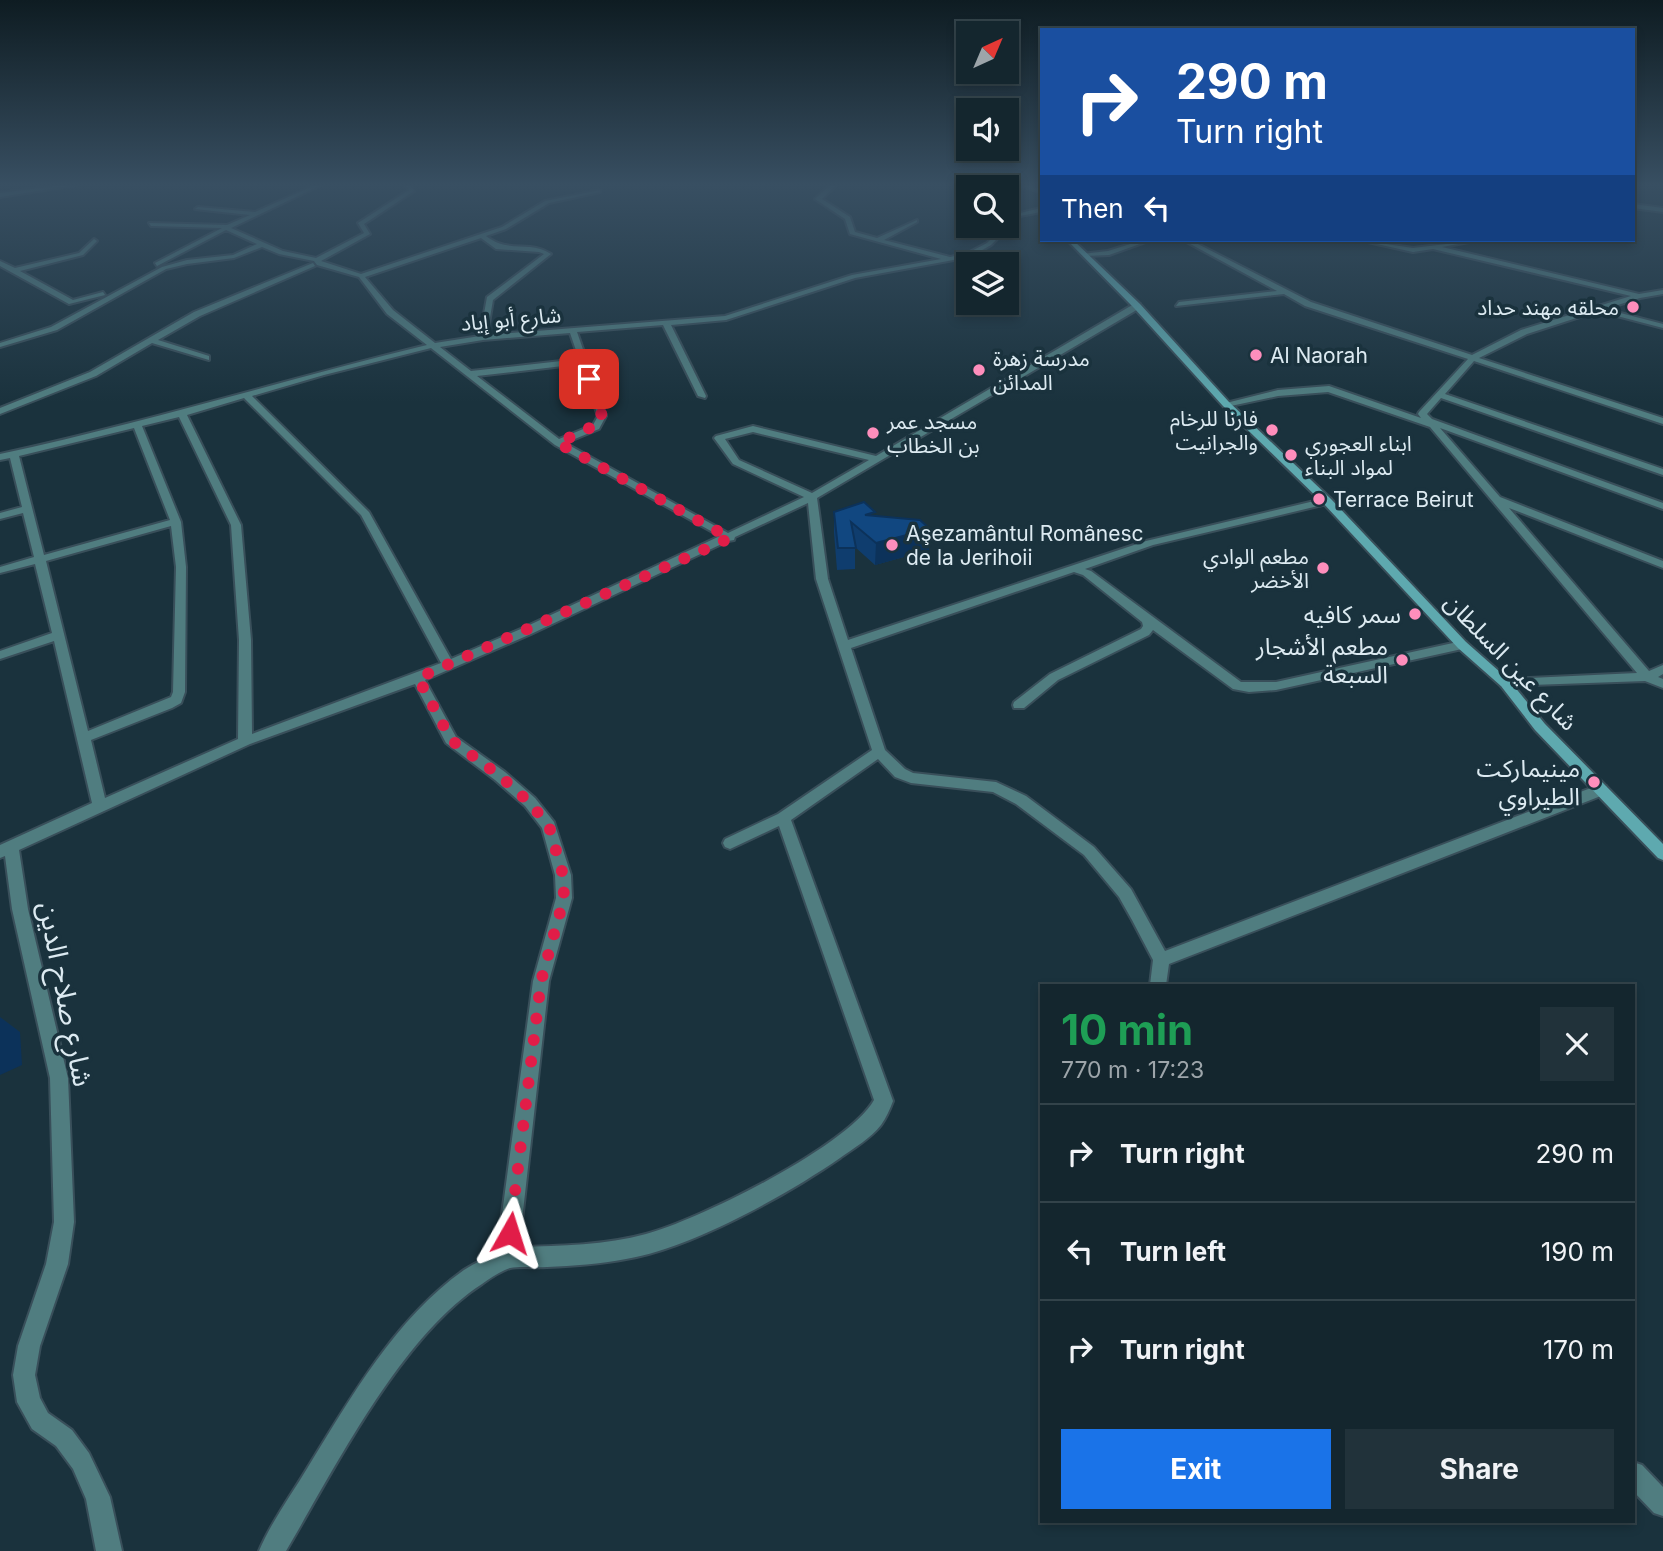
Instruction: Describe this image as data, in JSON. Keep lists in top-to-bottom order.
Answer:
{
  "streets": {
    "main road": ["شارع عين السلطان"],
    "street": ["شارع أبو إياد", "شارع صلاح الدين"]
  },
  "places": [
    "محلقه مهند حداد",
    "Al Naorah",
    "مدرسة زهرة المدائن",
    "فارنا للرخام والجرانيت",
    "مسجد عمر بن الخطاب",
    "ابناء العجوري لمواد البناء",
    "Terrace Beirut",
    "Aşezamântul Românesc de la Jerihoii",
    "مطعم الوادي الأخضر",
    "سمر كافيه",
    "مطعم الأشجار السبعة",
    "مينيماركت الطيراوي"
  ],
  "north": "top right",
  "page": {
    "turn": ["290 m", "Turn right"],
    "then": "Then",
    "heading": ["10 min", "770 m · 17:23"],
    "list": [
      {
        "name": "Turn right",
        "value": "290 m"
      },
      {
        "name": "Turn left",
        "value": "190 m"
      },
      {
        "name": "Turn right",
        "value": "170 m"
      }
    ],
    "buttons": ["Exit", "Share"]
  }
}
